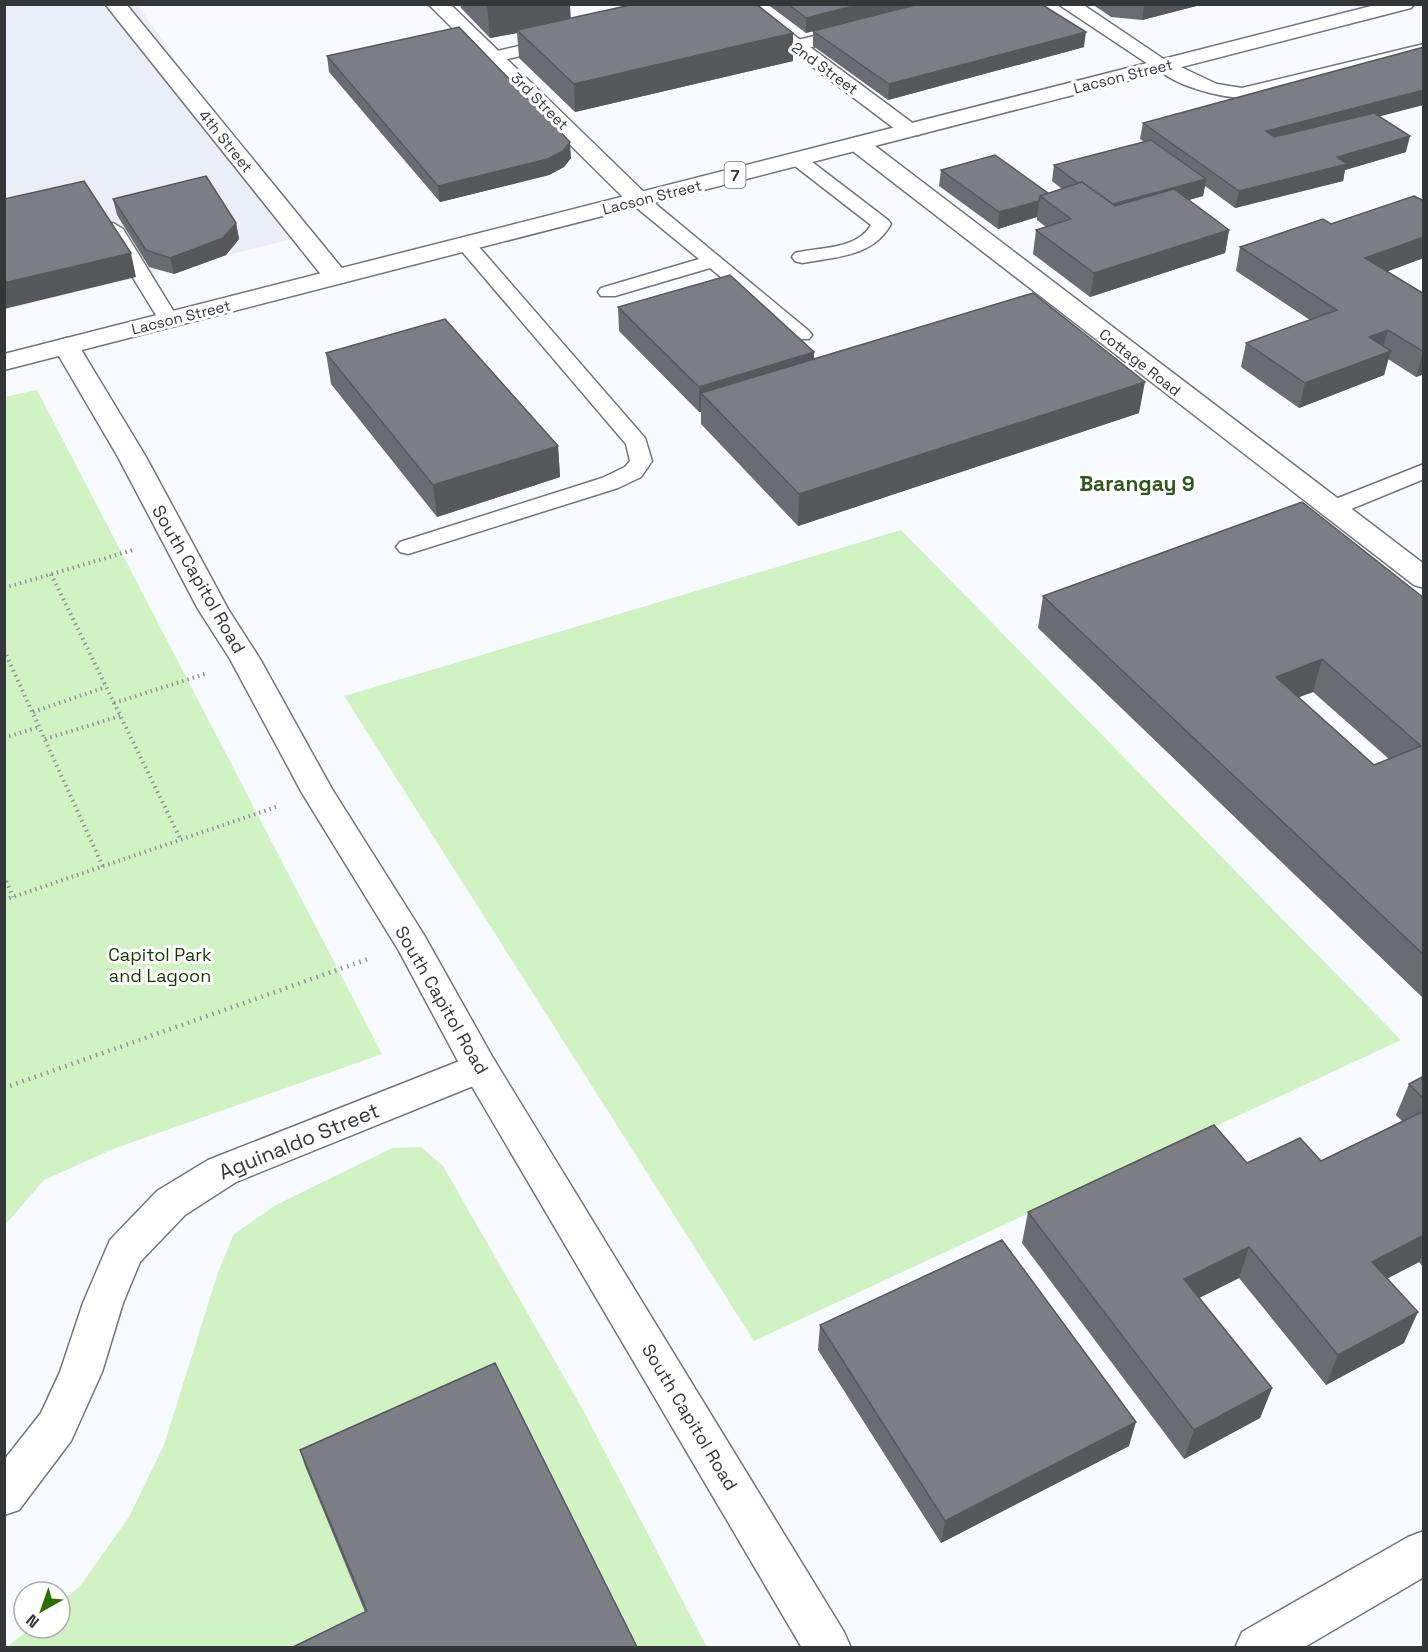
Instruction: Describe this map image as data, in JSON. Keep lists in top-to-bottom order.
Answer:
{
  "streets": {
    "street": [
      "2nd Street",
      "Lacson Street",
      "3rd Street",
      "4th Street",
      "7",
      "Cottage Road",
      "South Capitol Road",
      "Aguinaldo Street"
    ]
  },
  "crossings": [
    ["2nd Street", "Lacson Street"],
    ["Lacson Street", "3rd Street"],
    ["Lacson Street", "4th Street"],
    ["Lacson Street", "Cottage Road"],
    ["Lacson Street", "South Capitol Road"],
    ["South Capitol Road", "Aguinaldo Street"]
  ],
  "districts": ["Barangay 9"],
  "parks": ["Capitol Park and Lagoon"],
  "north": "bottom left"
}
